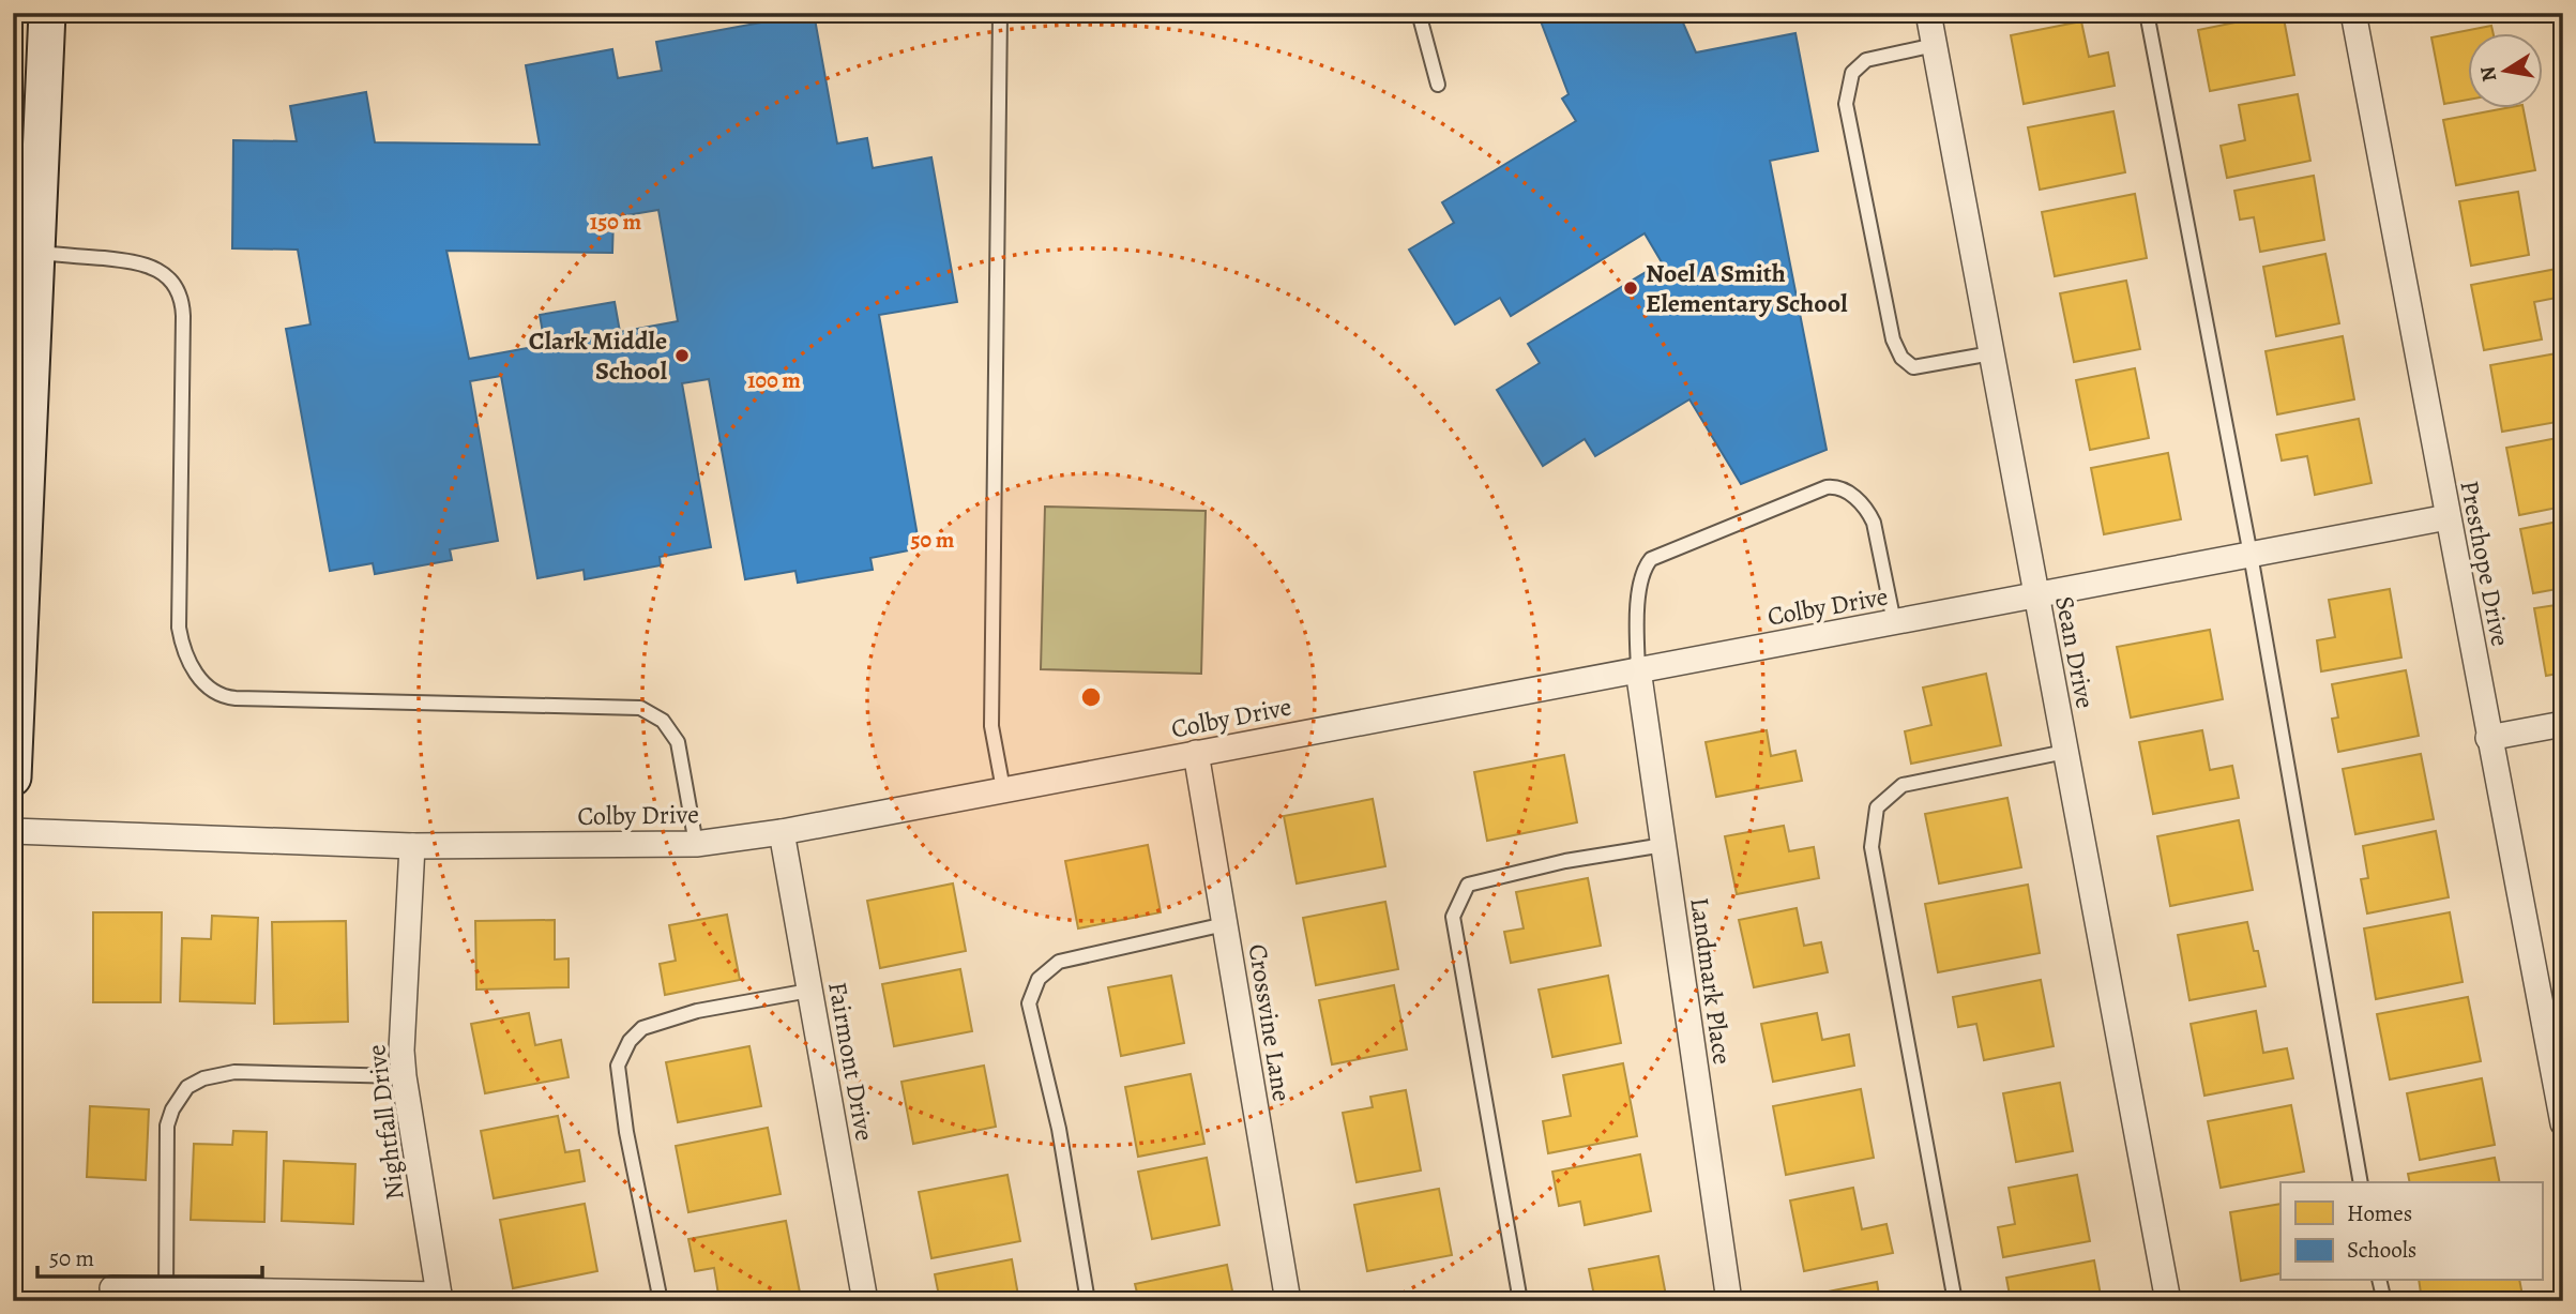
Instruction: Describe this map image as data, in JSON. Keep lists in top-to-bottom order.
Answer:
{
  "streets": {
    "street": [
      "Presthope Drive",
      "Colby Drive",
      "Sean Drive",
      "Landmark Place",
      "Crossvine Lane",
      "Fairmont Drive",
      "Nightfall Drive"
    ]
  },
  "crossings": [
    ["Presthope Drive", "Colby Drive"],
    ["Colby Drive", "Sean Drive"],
    ["Colby Drive", "Landmark Place"],
    ["Colby Drive", "Crossvine Lane"],
    ["Colby Drive", "Fairmont Drive"],
    ["Colby Drive", "Nightfall Drive"]
  ],
  "places": ["Noel A Smith Elementary School", "Clark Middle School"],
  "legend": ["Homes", "Schools"],
  "scale_bar": "50 m",
  "north": "left",
  "rings": ["150 m", "100 m", "50 m"]
}
